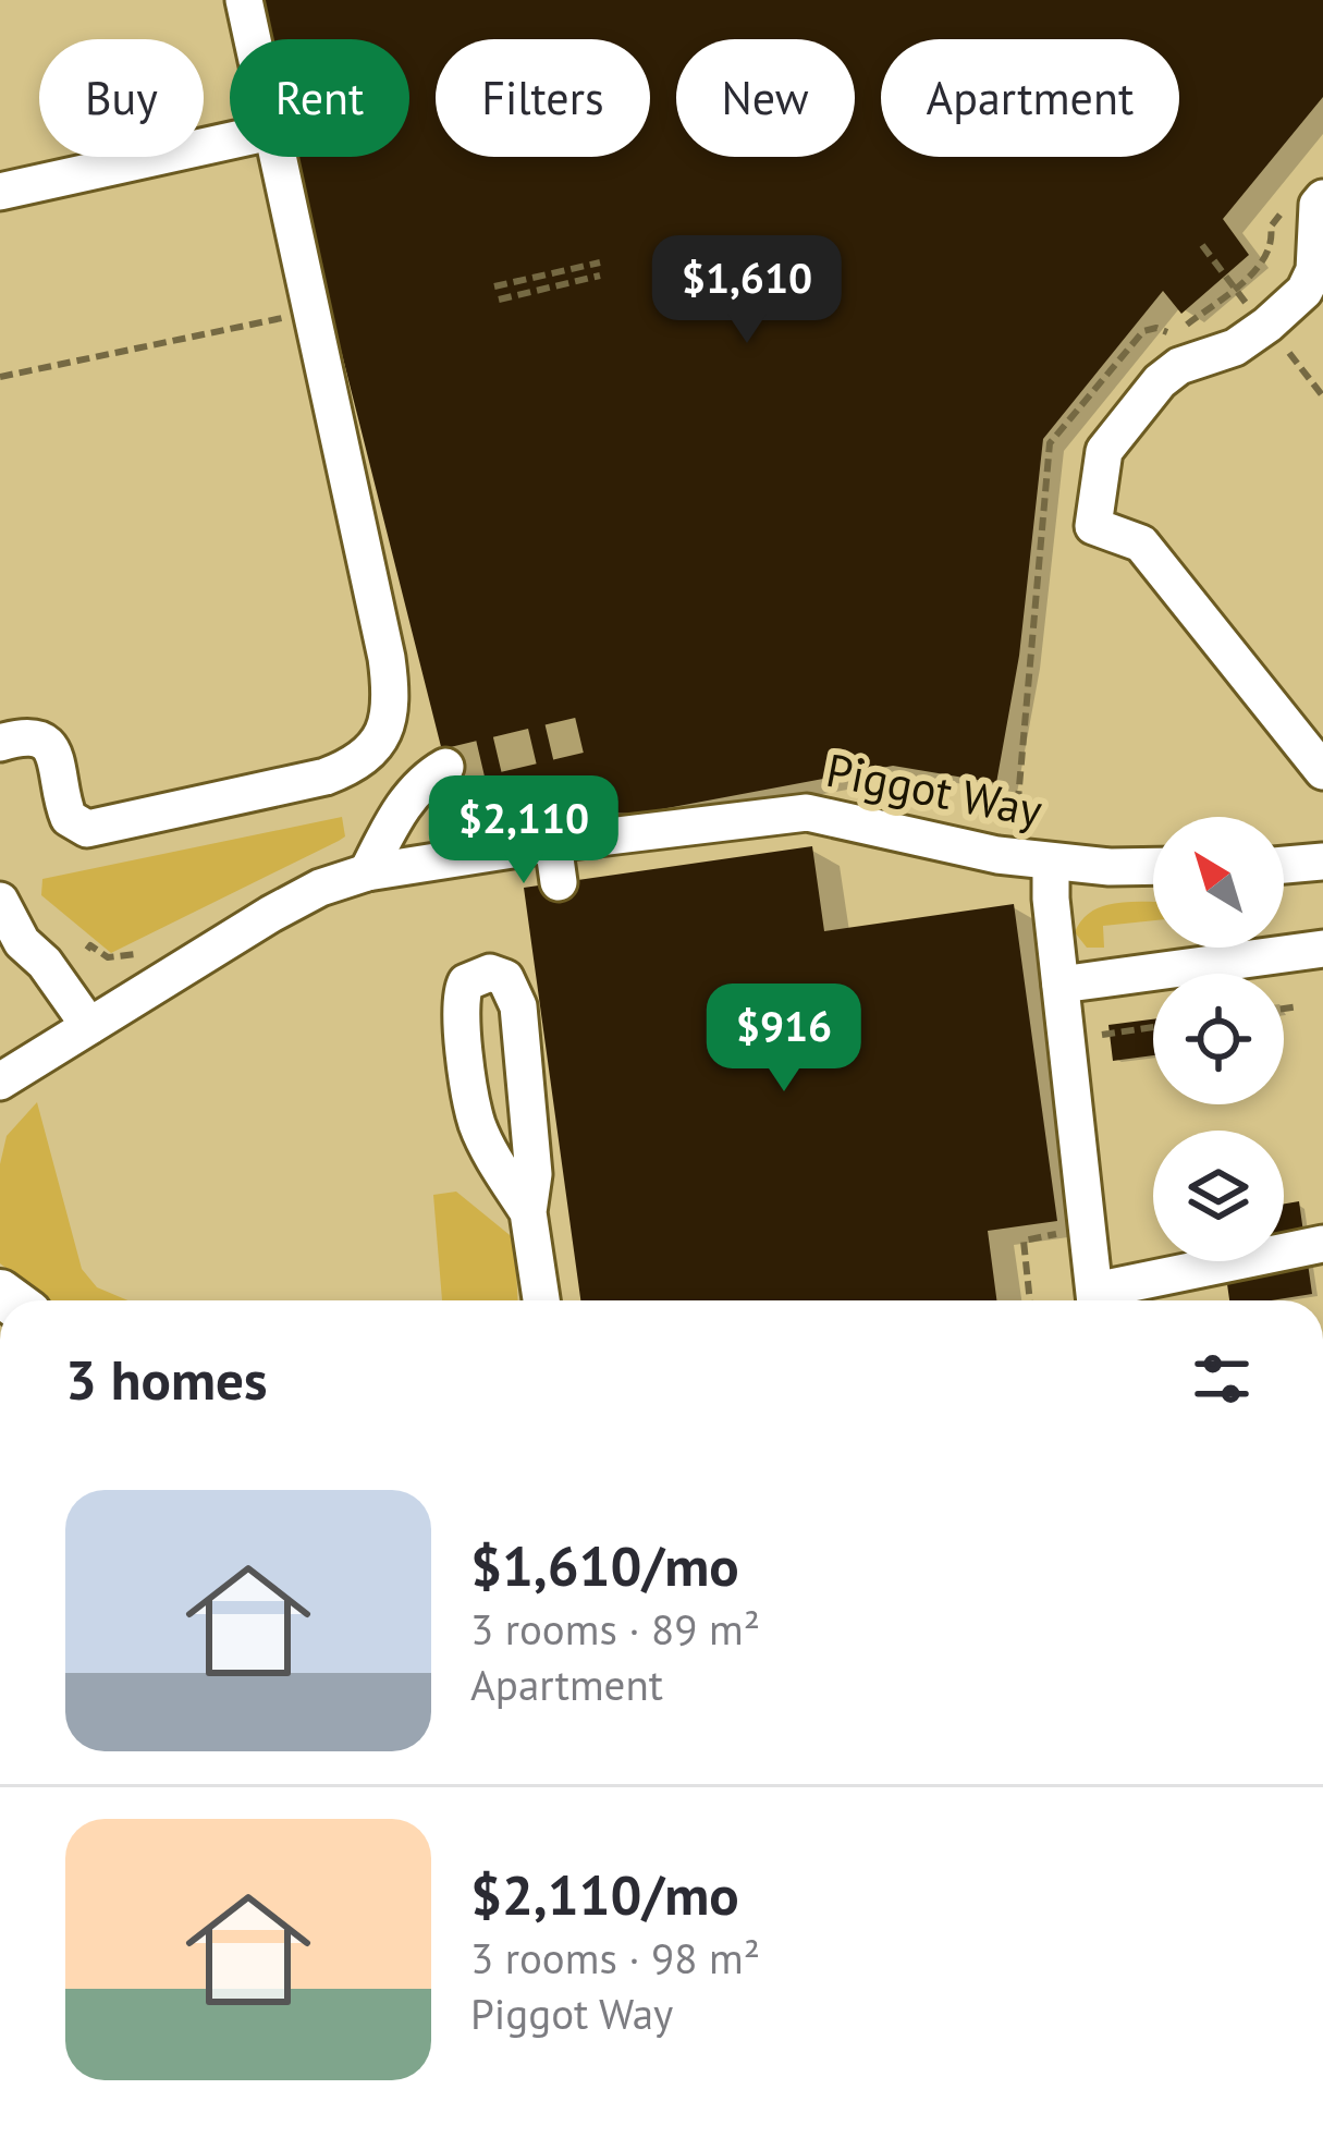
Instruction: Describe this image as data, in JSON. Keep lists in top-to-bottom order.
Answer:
{
  "streets": {
    "street": ["Piggot Way"]
  },
  "north": "top left",
  "page": {
    "chip": [
      "Buy",
      "Rent",
      "Filters",
      "New",
      "Apartment"
    ],
    "price": ["$1,610", "$2,110", "$916"],
    "heading": "3 homes",
    "list": [
      {
        "name": "$1,610/mo",
        "note": "3 rooms · 89 m² · Apartment"
      },
      {
        "name": "$2,110/mo",
        "note": "3 rooms · 98 m² · Piggot Way"
      }
    ]
  }
}
